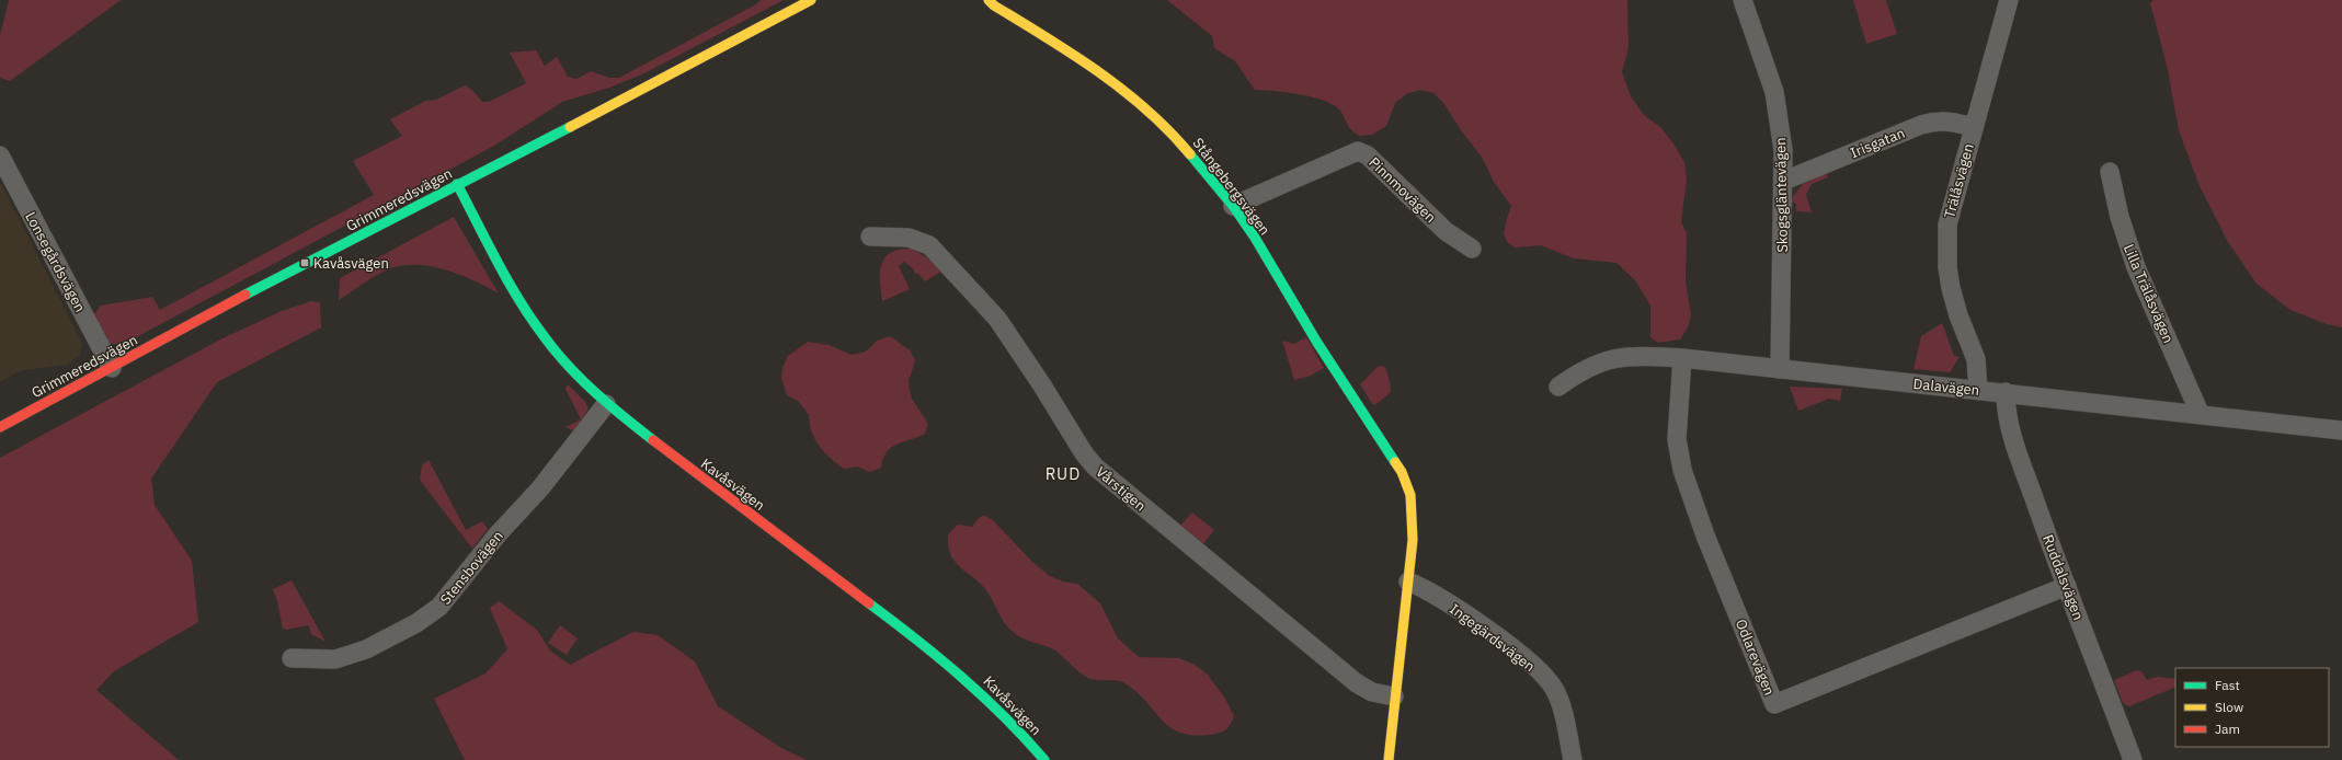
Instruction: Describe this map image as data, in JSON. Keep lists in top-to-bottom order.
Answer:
{
  "streets": {
    "street": [
      "Irisgatan",
      "Trälåsvägen",
      "Stångebergsvägen",
      "Pinnmovägen",
      "Skogsgläntevägen",
      "Grimmeredsvägen",
      "Lonsegårdsvägen",
      "Lilla Trälåsvägen",
      "Dalavägen",
      "Kavåsvägen",
      "Vårstigen",
      "Stensbovägen",
      "Ruddalsvägen",
      "Ingegärdsvägen",
      "Odlarevägen"
    ]
  },
  "crossings": [
    ["Irisgatan", "Trälåsvägen"],
    ["Irisgatan", "Skogsgläntevägen"],
    ["Trälåsvägen", "Dalavägen"],
    ["Stångebergsvägen", "Pinnmovägen"],
    ["Stångebergsvägen", "Ingegärdsvägen"],
    ["Skogsgläntevägen", "Dalavägen"],
    ["Grimmeredsvägen", "Lonsegårdsvägen"],
    ["Grimmeredsvägen", "Kavåsvägen"],
    ["Lilla Trälåsvägen", "Dalavägen"],
    ["Dalavägen", "Ruddalsvägen"],
    ["Dalavägen", "Odlarevägen"],
    ["Kavåsvägen", "Stensbovägen"],
    ["Ruddalsvägen", "Odlarevägen"]
  ],
  "districts": ["RUD"],
  "places": {
    "transit": ["Kavåsvägen"]
  },
  "legend": ["Fast", "Slow", "Jam"]
}
